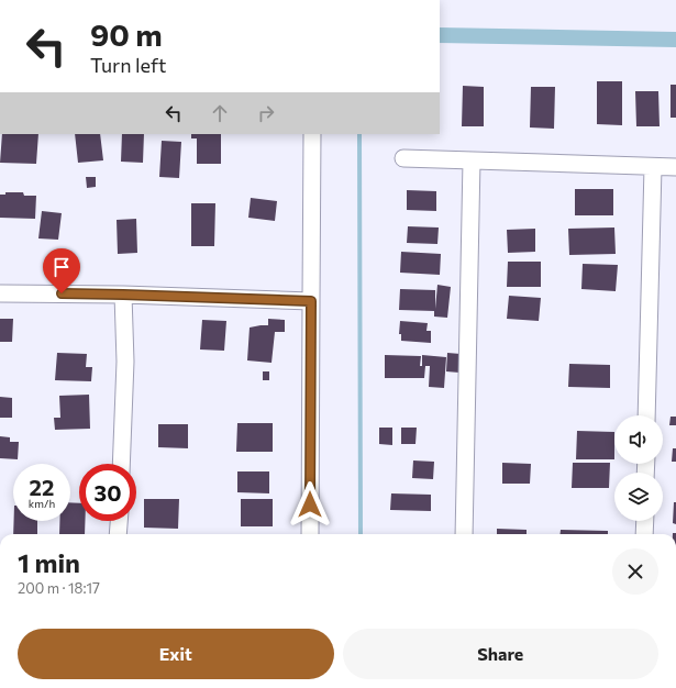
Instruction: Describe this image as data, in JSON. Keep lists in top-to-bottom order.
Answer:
{
  "page": {
    "turn": ["90 m", "Turn left"],
    "speed": "22 km/h",
    "limit": "30",
    "heading": ["1 min", "200 m · 18:17"],
    "buttons": ["Exit", "Share"]
  }
}
